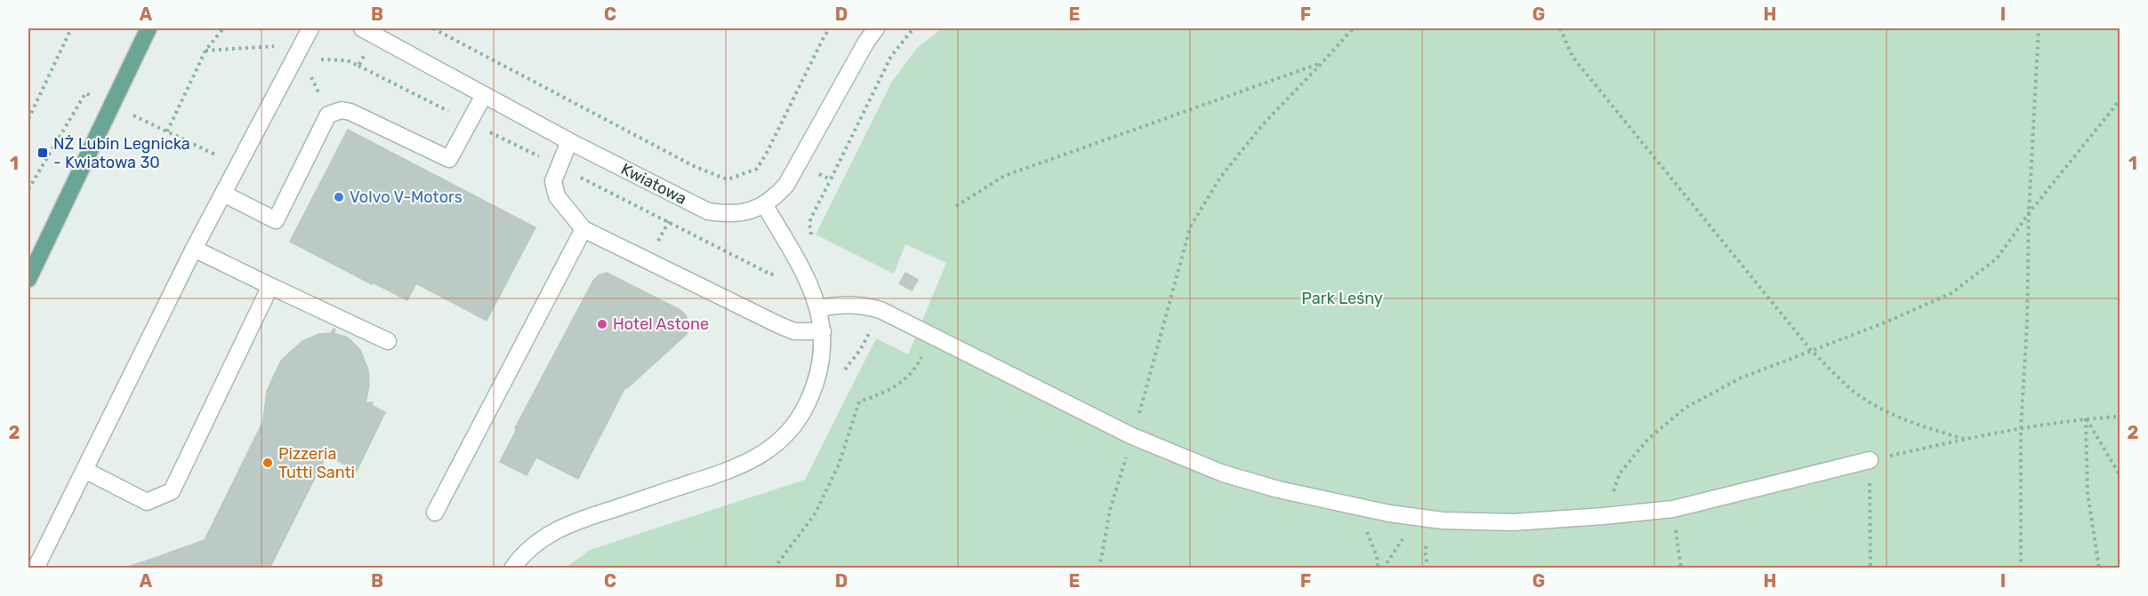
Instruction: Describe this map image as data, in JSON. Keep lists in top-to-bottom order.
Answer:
{
  "streets": {
    "street": ["Kwiatowa"]
  },
  "parks": ["Park Leśny"],
  "places": {
    "transit": ["NŻ Lubin Legnicka - Kwiatowa 30"],
    "other": ["Volvo V-Motors", "Hotel Astone", "Pizzeria Tutti Santi"]
  },
  "grid": {
    "columns": [
      "A",
      "B",
      "C",
      "D",
      "E",
      "F",
      "G",
      "H",
      "I"
    ],
    "rows": ["1", "2"]
  }
}
